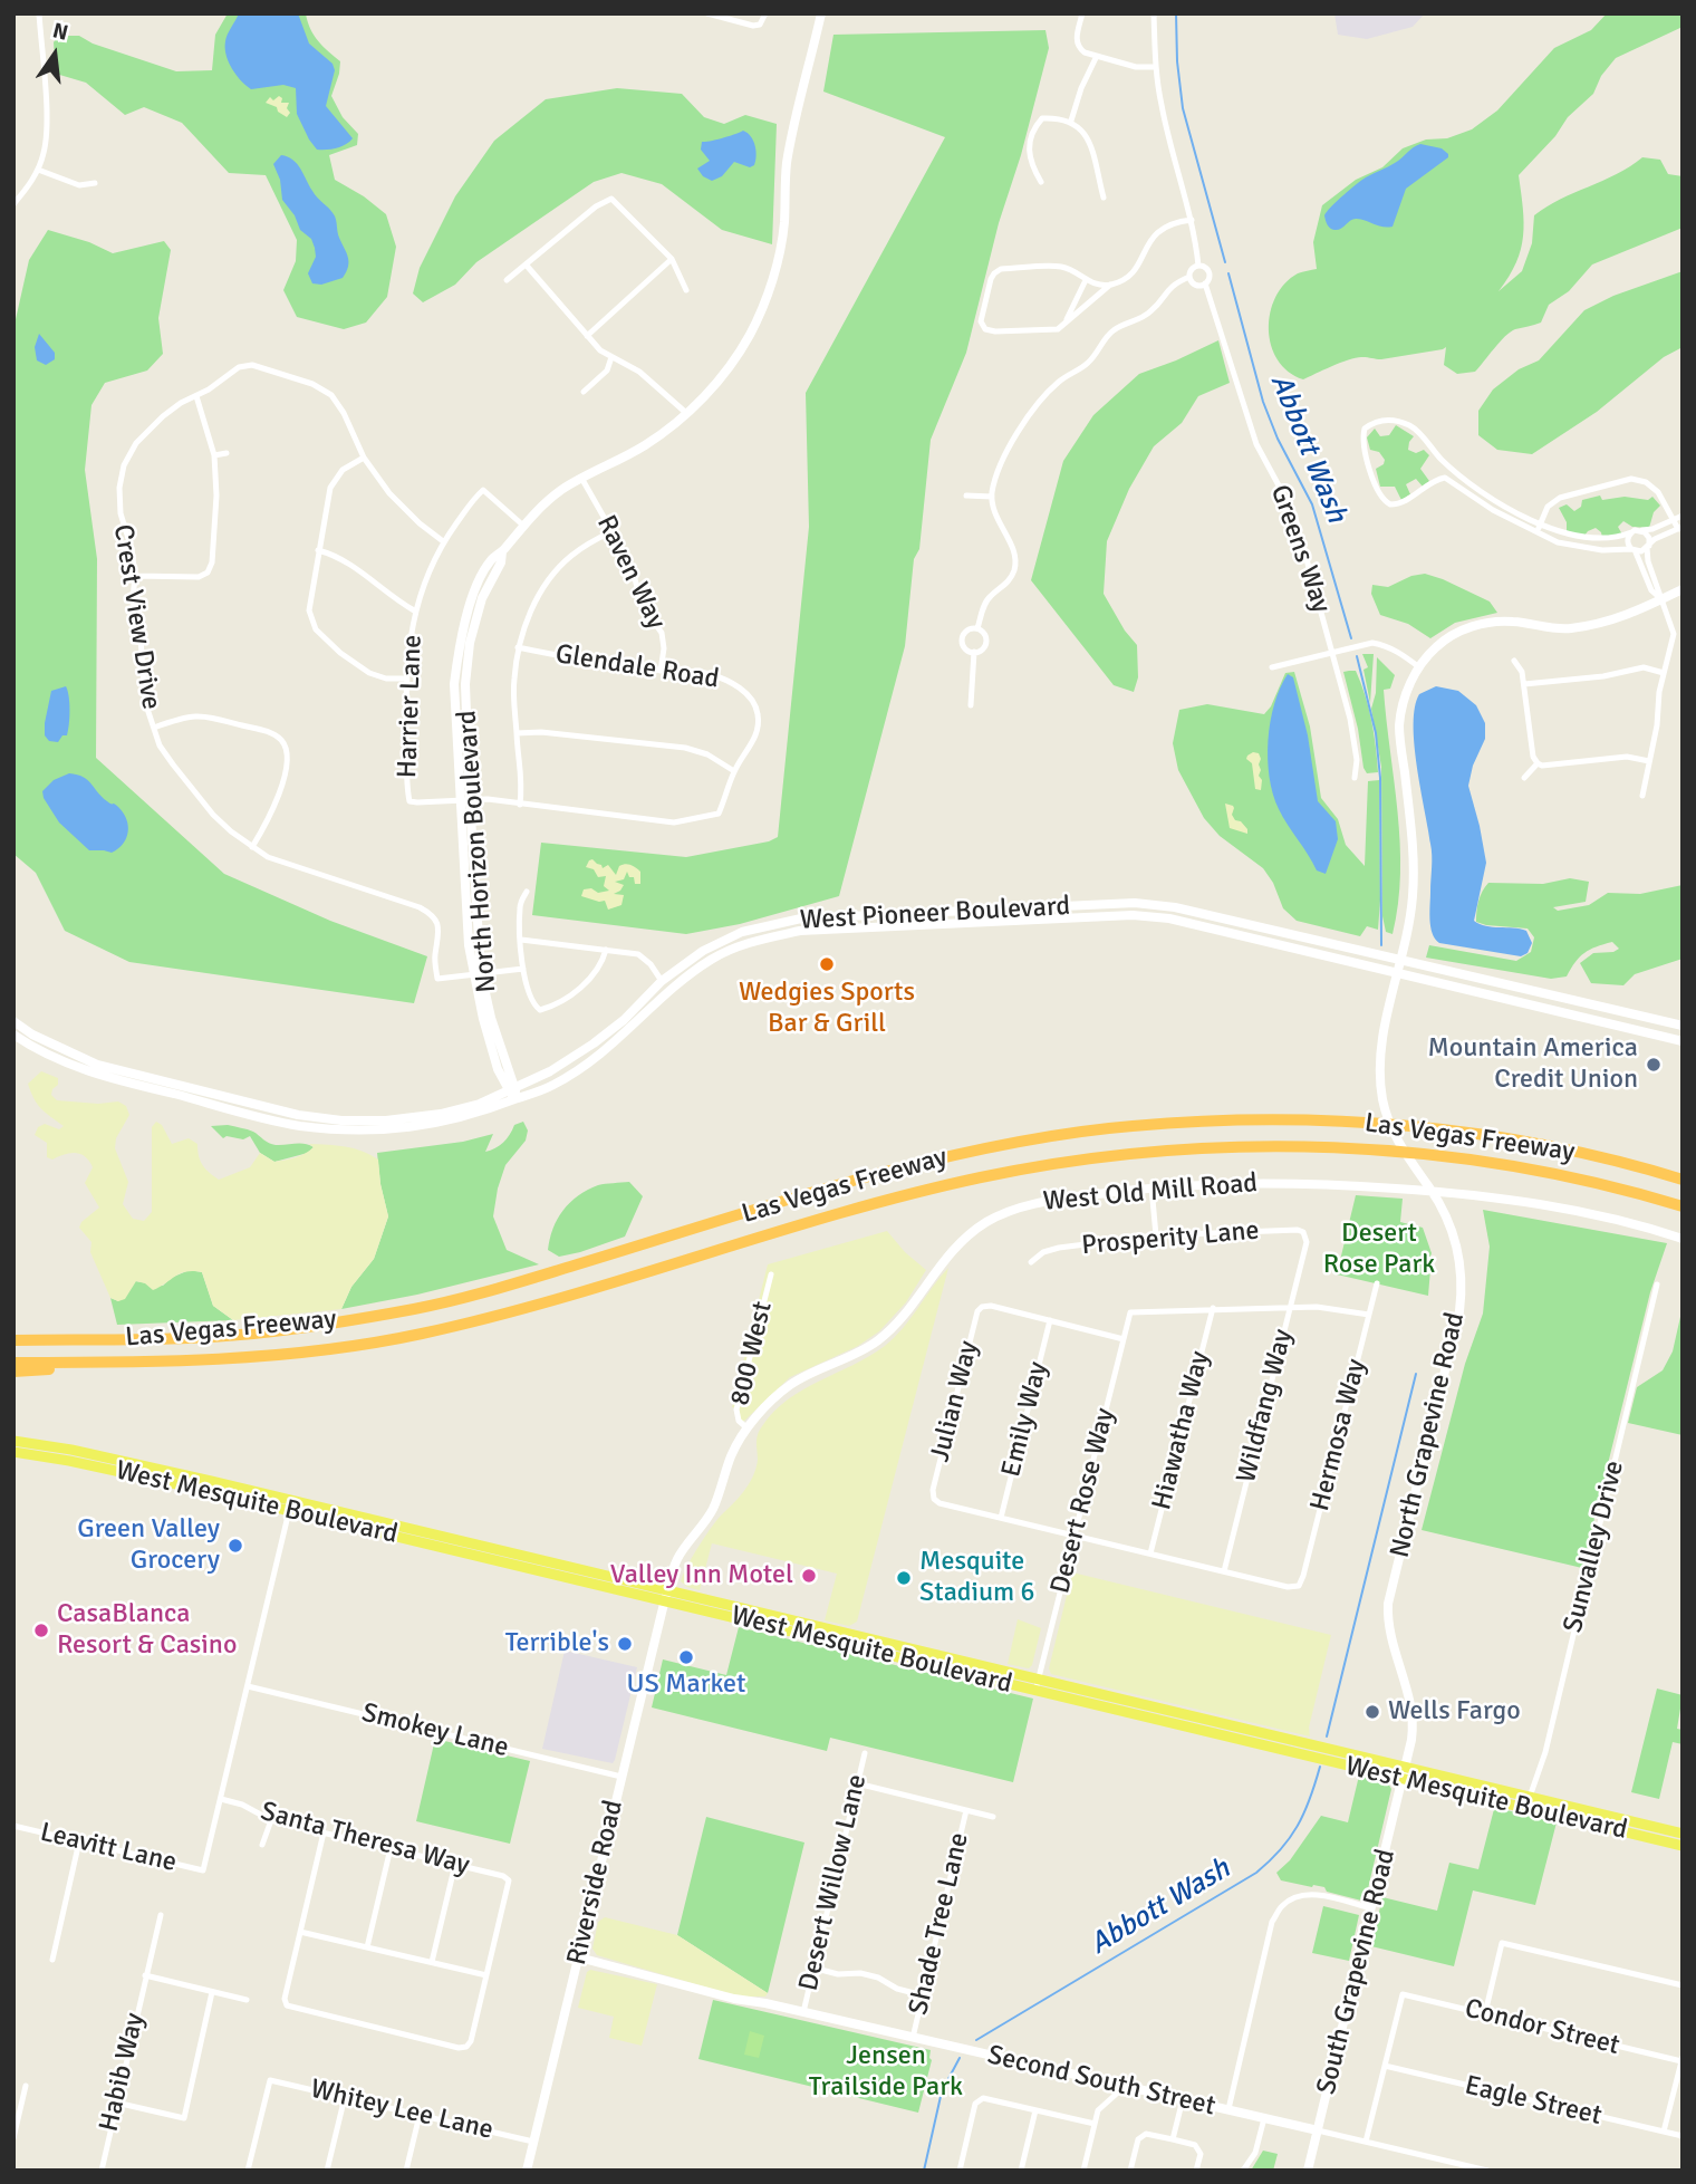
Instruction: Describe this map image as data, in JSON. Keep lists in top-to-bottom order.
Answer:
{
  "streets": {
    "highway": ["Las Vegas Freeway"],
    "main road": [
      "North Horizon Boulevard",
      "West Pioneer Boulevard",
      "West Old Mill Road",
      "North Grapevine Road",
      "West Mesquite Boulevard",
      "Riverside Road",
      "South Grapevine Road",
      "Second South Street"
    ],
    "street": [
      "Greens Way",
      "Raven Way",
      "Crest View Drive",
      "Glendale Road",
      "Harrier Lane",
      "Prosperity Lane",
      "800 West",
      "Julian Way",
      "Wildfang Way",
      "Emily Way",
      "Hiawatha Way",
      "Hermosa Way",
      "Desert Rose Way",
      "Sunvalley Drive",
      "Smokey Lane",
      "Santa Theresa Way",
      "Leavitt Lane",
      "Desert Willow Lane",
      "Shade Tree Lane",
      "Condor Street",
      "Habib Way",
      "Eagle Street",
      "Whitey Lee Lane"
    ]
  },
  "crossings": [
    ["Raven Way", "Glendale Road"],
    ["Raven Way", "North Horizon Boulevard"],
    ["Crest View Drive", "Harrier Lane"],
    ["Crest View Drive", "North Horizon Boulevard"],
    ["Harrier Lane", "North Horizon Boulevard"],
    ["North Horizon Boulevard", "West Pioneer Boulevard"],
    ["West Pioneer Boulevard", "North Grapevine Road"],
    ["West Old Mill Road", "800 West"],
    ["West Old Mill Road", "West Mesquite Boulevard"],
    ["West Old Mill Road", "Riverside Road"],
    ["Prosperity Lane", "Wildfang Way"],
    ["Julian Way", "Emily Way"],
    ["Wildfang Way", "Hermosa Way"],
    ["Hiawatha Way", "Desert Rose Way"],
    ["North Grapevine Road", "West Mesquite Boulevard"],
    ["North Grapevine Road", "South Grapevine Road"],
    ["Desert Rose Way", "West Mesquite Boulevard"],
    ["West Mesquite Boulevard", "Sunvalley Drive"],
    ["West Mesquite Boulevard", "Riverside Road"],
    ["West Mesquite Boulevard", "South Grapevine Road"],
    ["Smokey Lane", "Riverside Road"],
    ["Santa Theresa Way", "Leavitt Lane"],
    ["Riverside Road", "Second South Street"],
    ["Riverside Road", "Whitey Lee Lane"],
    ["Desert Willow Lane", "Second South Street"],
    ["Shade Tree Lane", "Second South Street"],
    ["South Grapevine Road", "Second South Street"],
    ["Condor Street", "Eagle Street"]
  ],
  "water": ["Abbott Wash"],
  "parks": ["Desert Rose Park", "Jensen Trailside Park"],
  "places": [
    "Wedgies Sports Bar & Grill",
    "Mountain America Credit Union",
    "Green Valley Grocery",
    "Valley Inn Motel",
    "Mesquite Stadium 6",
    "CasaBlanca Resort & Casino",
    "Terrible's",
    "US Market",
    "Wells Fargo"
  ],
  "north": "top"
}
